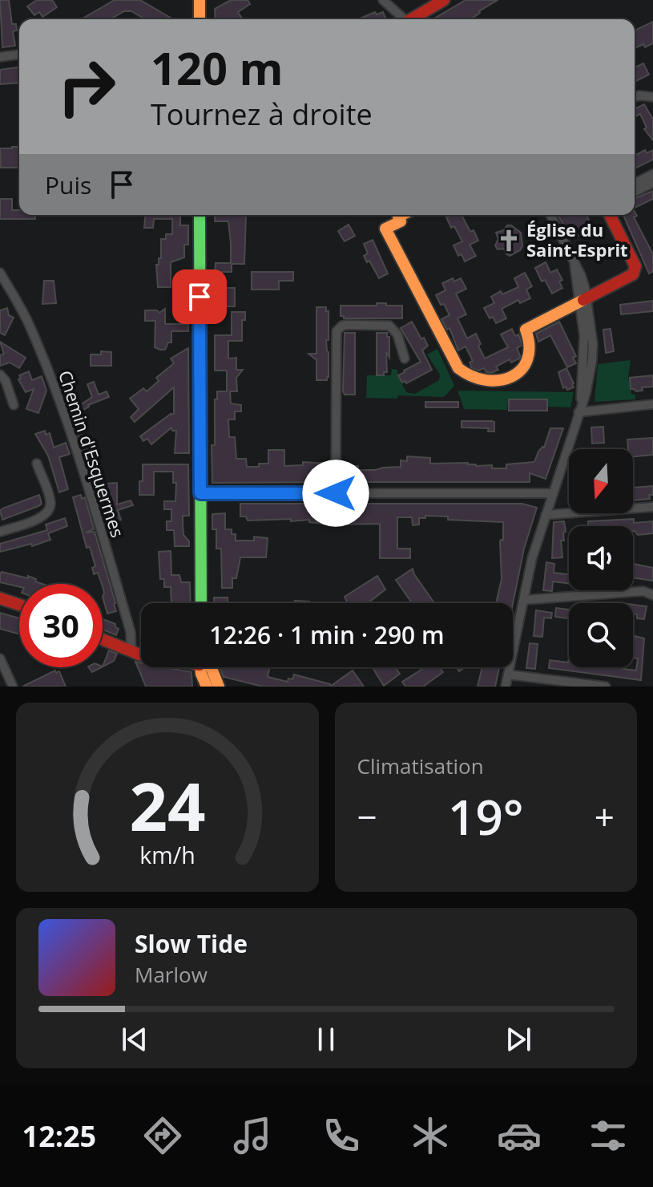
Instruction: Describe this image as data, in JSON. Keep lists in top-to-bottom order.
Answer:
{
  "streets": {
    "street": ["Chemin d'Esquermes"]
  },
  "places": {
    "church": ["Église du Saint-Esprit"]
  },
  "north": "bottom",
  "page": {
    "turn": ["120 m", "Tournez à droite"],
    "then": "Puis",
    "limit": "30",
    "trip": "12:26 · 1 min · 290 m",
    "tile": "Climatisation",
    "heat": ["−", "19°", "+"],
    "song": ["Slow Tide", "Marlow"],
    "tabs": "12:25",
    "gauge": ["24", "km/h"]
  }
}
